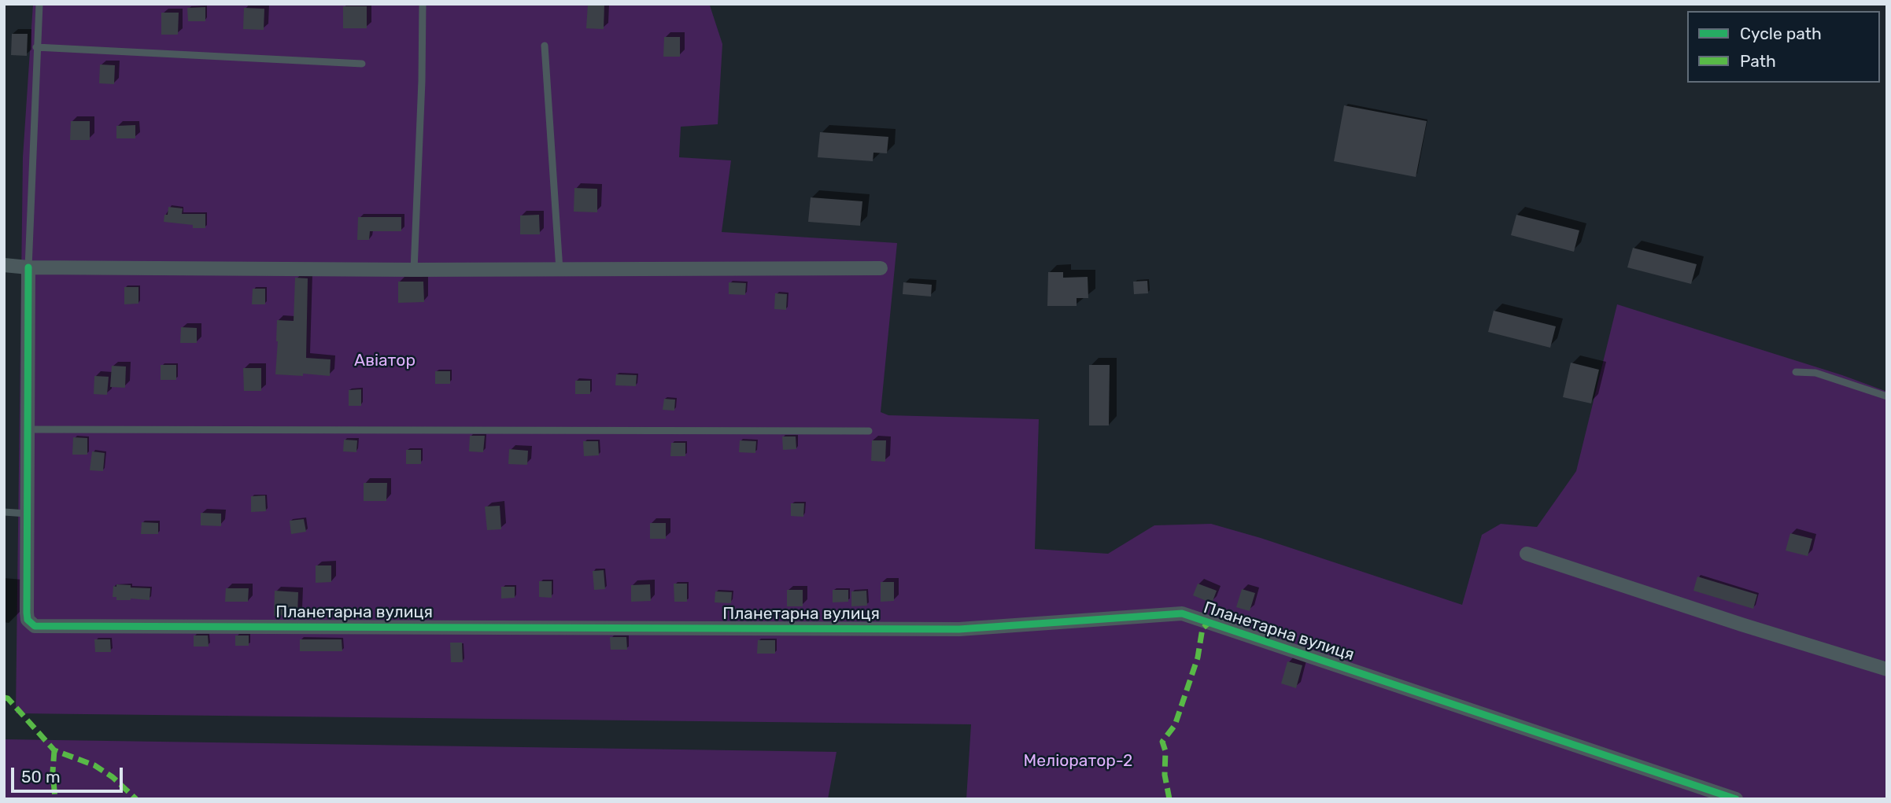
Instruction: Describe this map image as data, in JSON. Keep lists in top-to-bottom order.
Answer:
{
  "streets": {
    "street": ["Планетарна вулиця"]
  },
  "parks": ["Авіатор", "Меліоратор-2"],
  "legend": ["Cycle path", "Path"],
  "scale_bar": "50 m"
}
